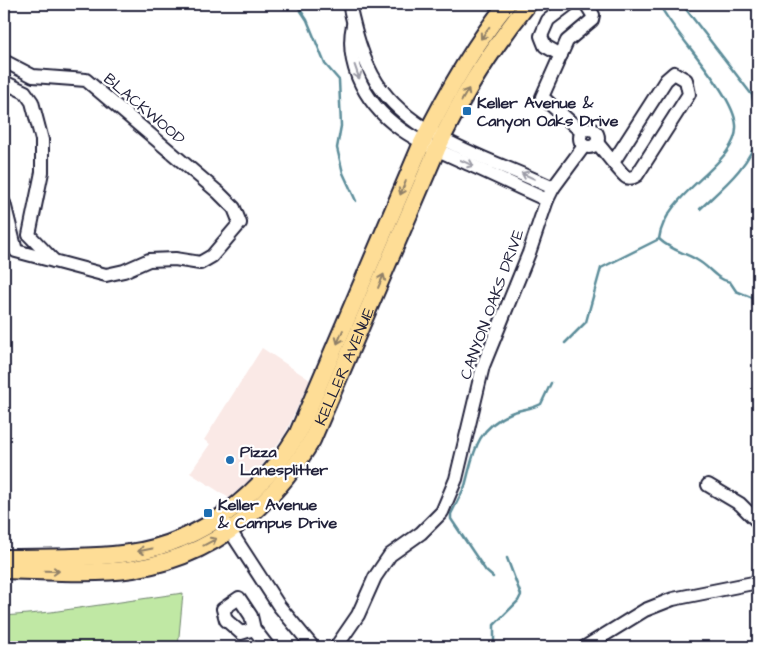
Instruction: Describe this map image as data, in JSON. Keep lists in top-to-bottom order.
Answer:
{
  "streets": {
    "main road": ["KELLER AVENUE"],
    "street": ["BLACKWOOD", "CANYON OAKS DRIVE"]
  },
  "places": {
    "transit": ["Keller Avenue & Canyon Oaks Drive", "Keller Avenue & Campus Drive"],
    "other": ["Pizza Lanesplitter"]
  }
}
